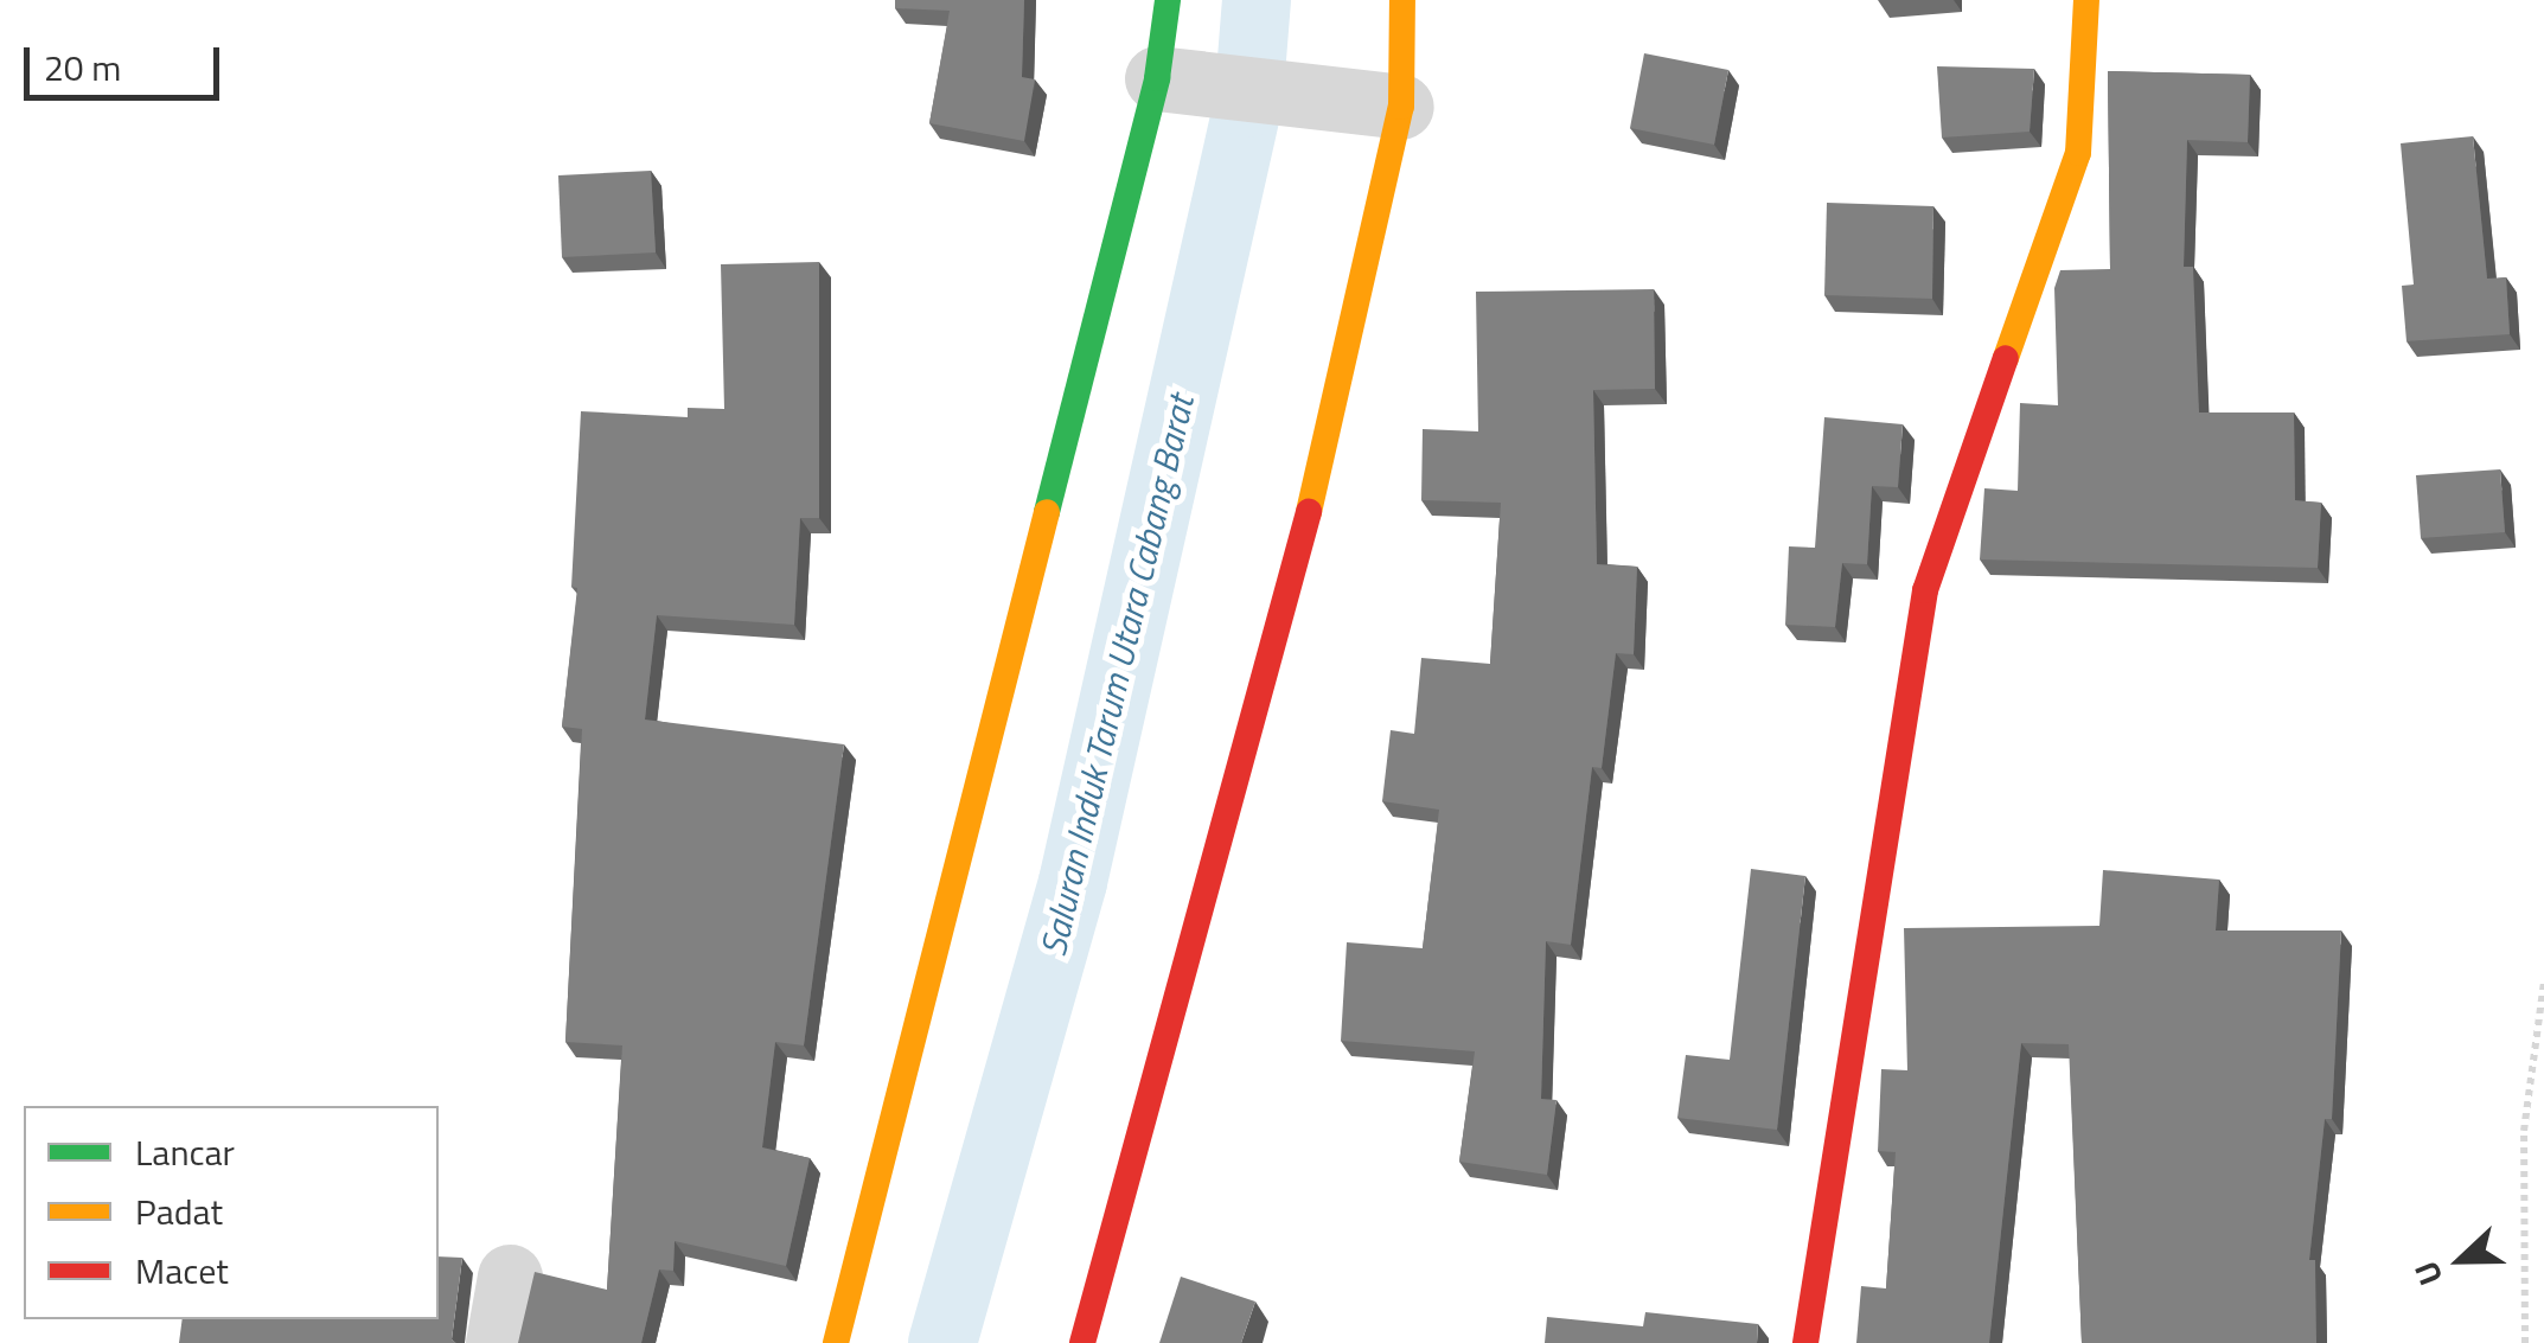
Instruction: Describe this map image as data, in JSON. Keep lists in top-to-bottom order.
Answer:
{
  "water": ["Saluran Induk Tarum Utara Cabang Barat"],
  "legend": ["Lancar", "Padat", "Macet"],
  "scale_bar": "20 m",
  "north": "left"
}
